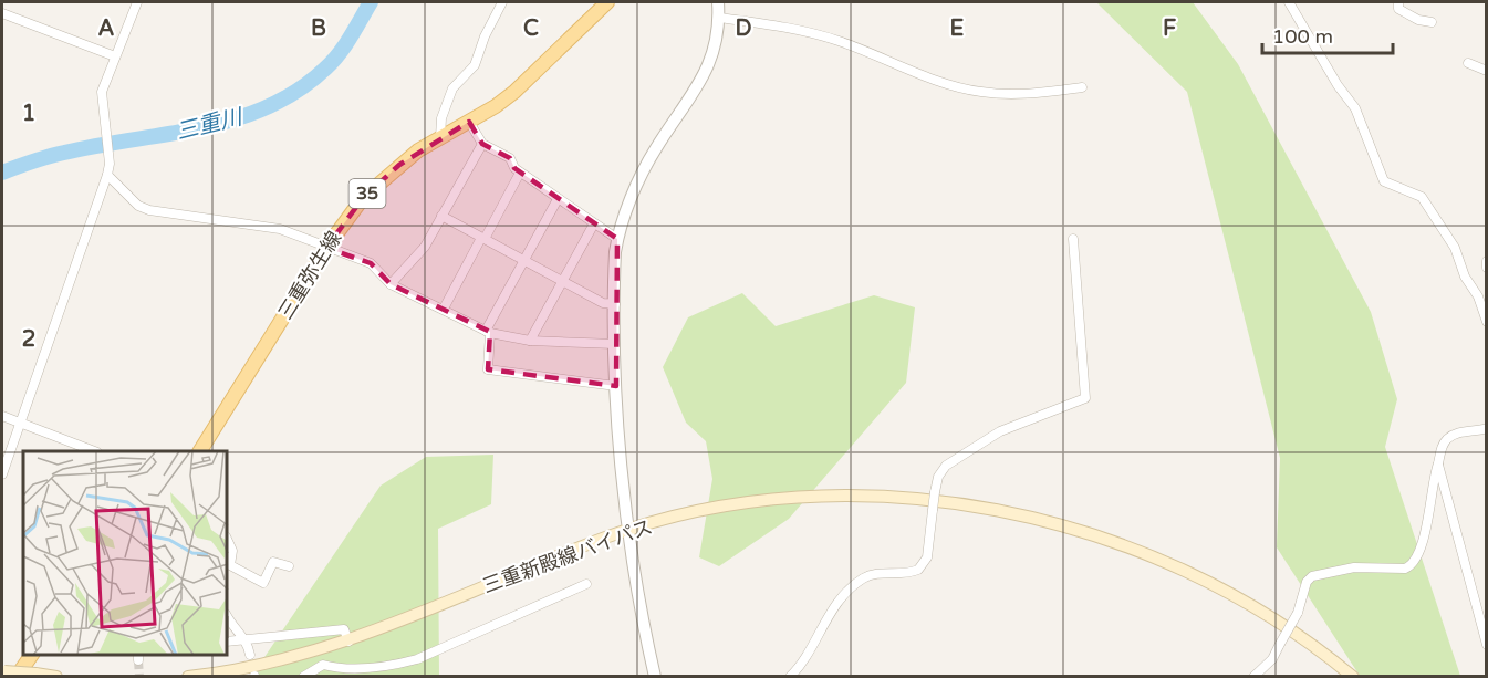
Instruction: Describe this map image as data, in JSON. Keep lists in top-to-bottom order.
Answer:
{
  "streets": {
    "main road": ["35", "三重弥生線", "三重新殿線バイパス"]
  },
  "water": ["三重川"],
  "scale_bar": "100 m",
  "grid": {
    "columns": [
      "A",
      "B",
      "C",
      "D",
      "E",
      "F"
    ],
    "rows": ["1", "2"]
  }
}
